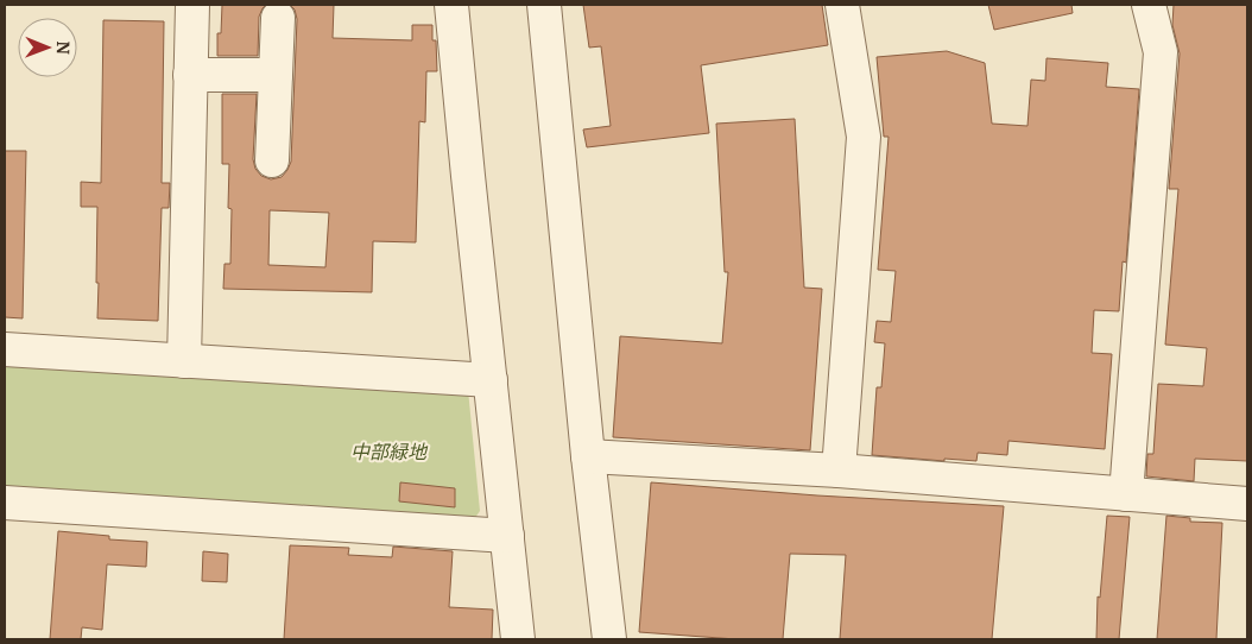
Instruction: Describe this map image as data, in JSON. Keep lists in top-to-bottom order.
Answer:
{
  "parks": ["中部緑地"],
  "north": "right"
}
